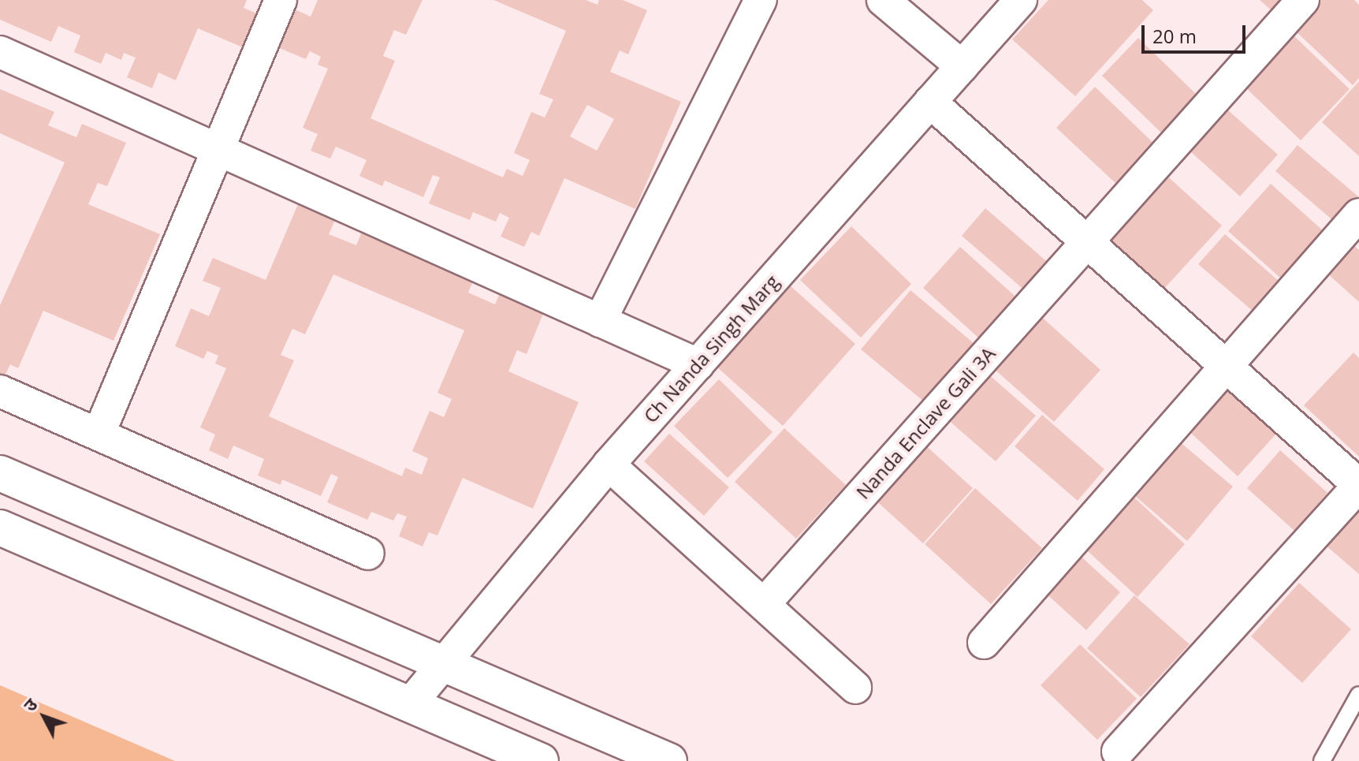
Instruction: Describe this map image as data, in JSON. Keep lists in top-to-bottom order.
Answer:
{
  "streets": {
    "street": ["Ch Nanda Singh Marg", "Nanda Enclave Gali 3A"]
  },
  "scale_bar": "20 m",
  "north": "top left"
}
